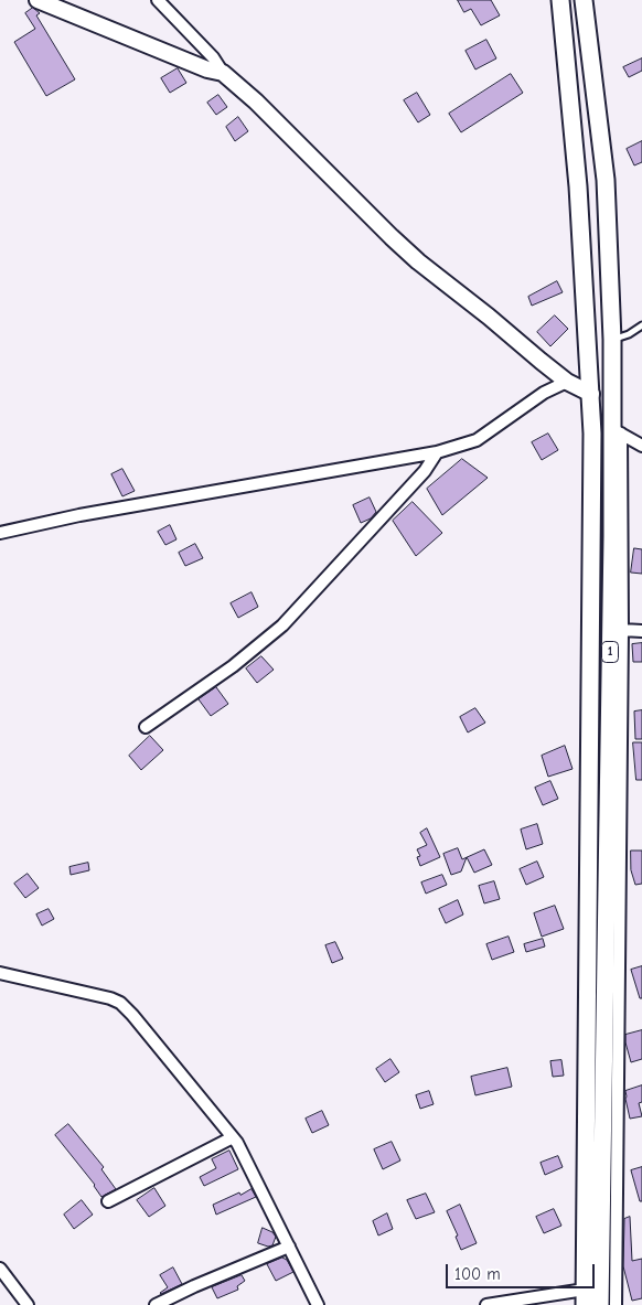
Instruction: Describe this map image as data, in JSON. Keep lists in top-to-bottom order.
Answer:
{
  "streets": {
    "main road": ["1"]
  },
  "scale_bar": "100 m"
}
